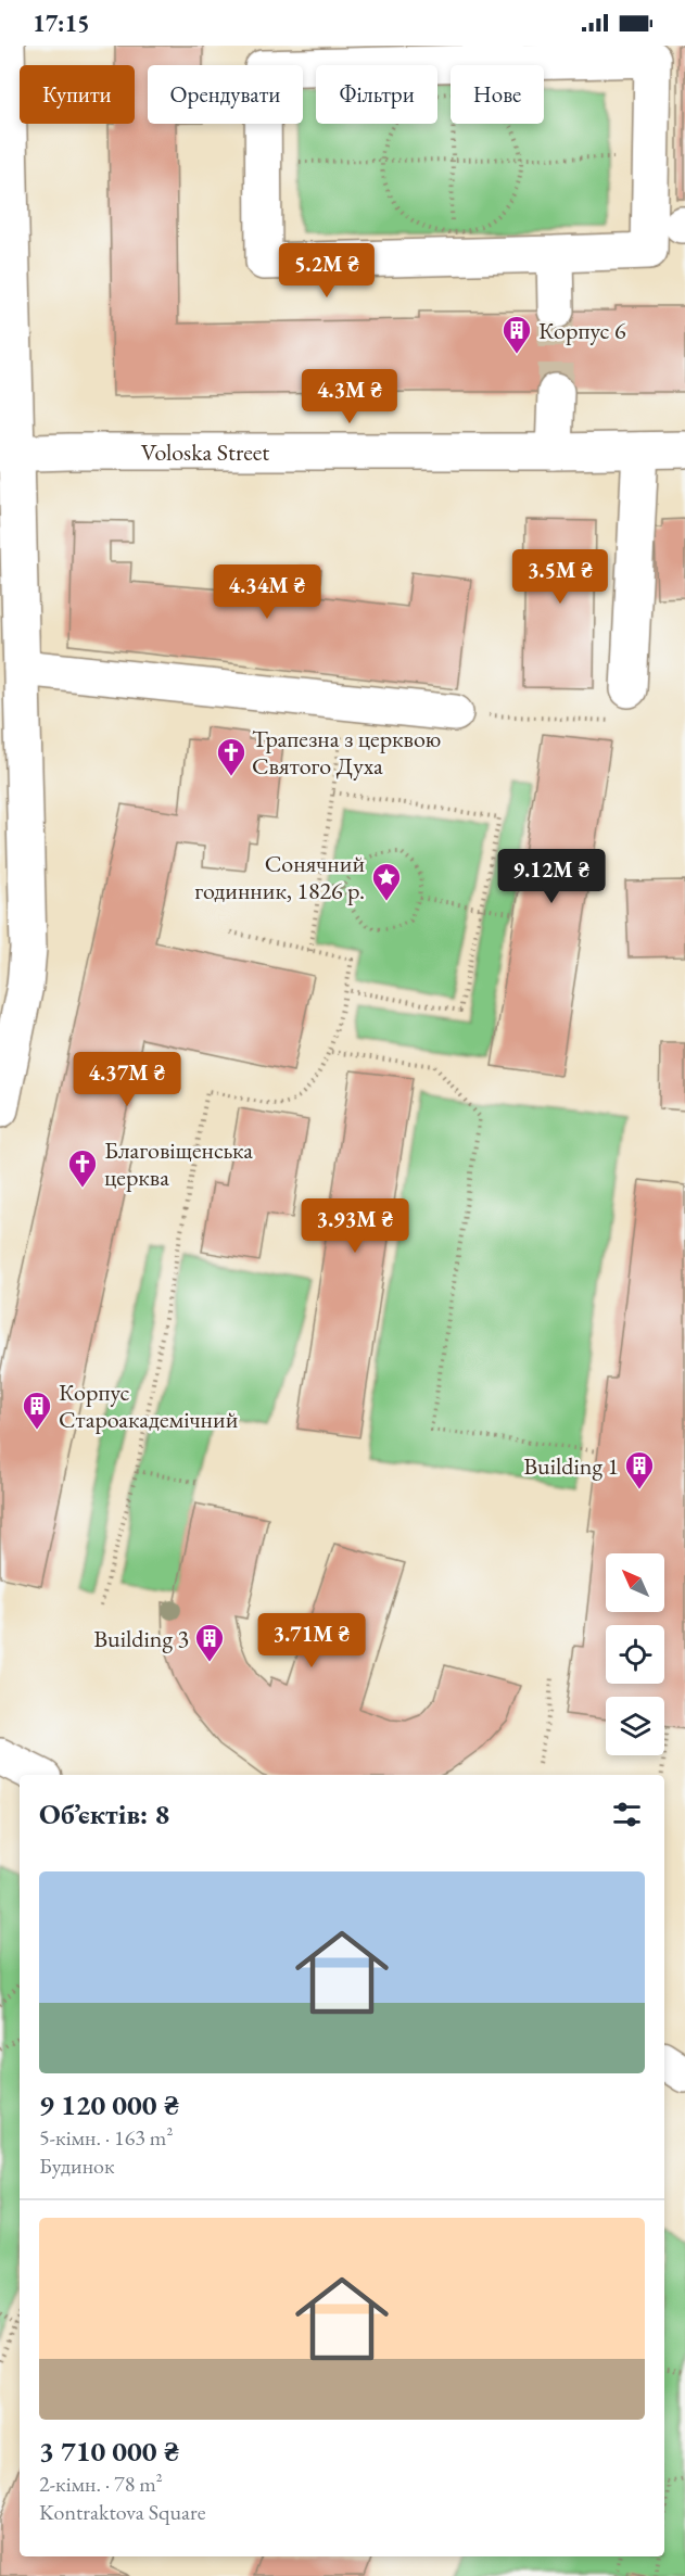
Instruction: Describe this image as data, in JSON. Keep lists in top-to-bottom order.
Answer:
{
  "streets": {
    "street": ["Voloska Street"]
  },
  "places": {
    "building": [
      "Корпус 6",
      "Корпус Староакадемічний",
      "Building 1",
      "Building 3"
    ],
    "church": ["Трапезна з церквою Святого Духа", "Благовіщенська церква"],
    "place": ["Сонячний годинник, 1826 р."]
  },
  "north": "top left",
  "page": {
    "status": "17:15",
    "chip": [
      "Купити",
      "Орендувати",
      "Фільтри",
      "Нове"
    ],
    "price": [
      "5.2M ₴",
      "4.3M ₴",
      "3.5M ₴",
      "4.34M ₴",
      "9.12M ₴",
      "4.37M ₴",
      "3.93M ₴",
      "3.71M ₴"
    ],
    "heading": "Об’єктів: 8",
    "list": [
      {
        "name": "9 120 000 ₴",
        "note": "5-кімн. · 163 m² · Будинок"
      },
      {
        "name": "3 710 000 ₴",
        "note": "2-кімн. · 78 m² · Kontraktova Square"
      }
    ]
  }
}
